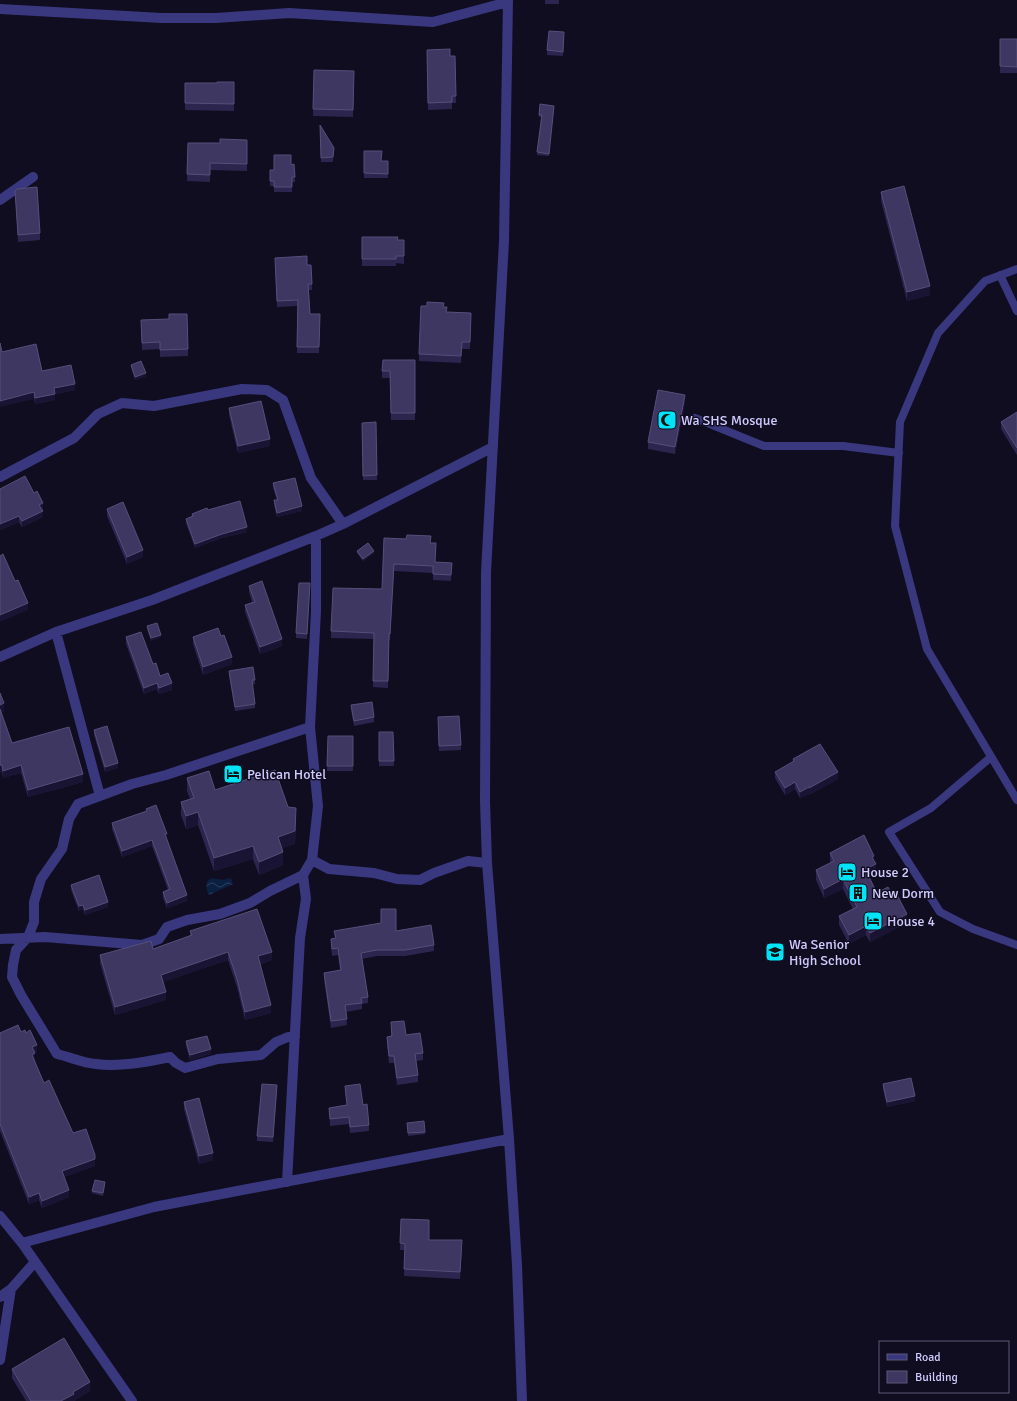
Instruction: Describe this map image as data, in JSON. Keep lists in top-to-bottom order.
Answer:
{
  "places": {
    "mosque": ["Wa SHS Mosque"],
    "hotel": ["Pelican Hotel", "House 2", "House 4"],
    "building": ["New Dorm"],
    "school or university": ["Wa Senior High School"]
  },
  "legend": ["Road", "Building"]
}
